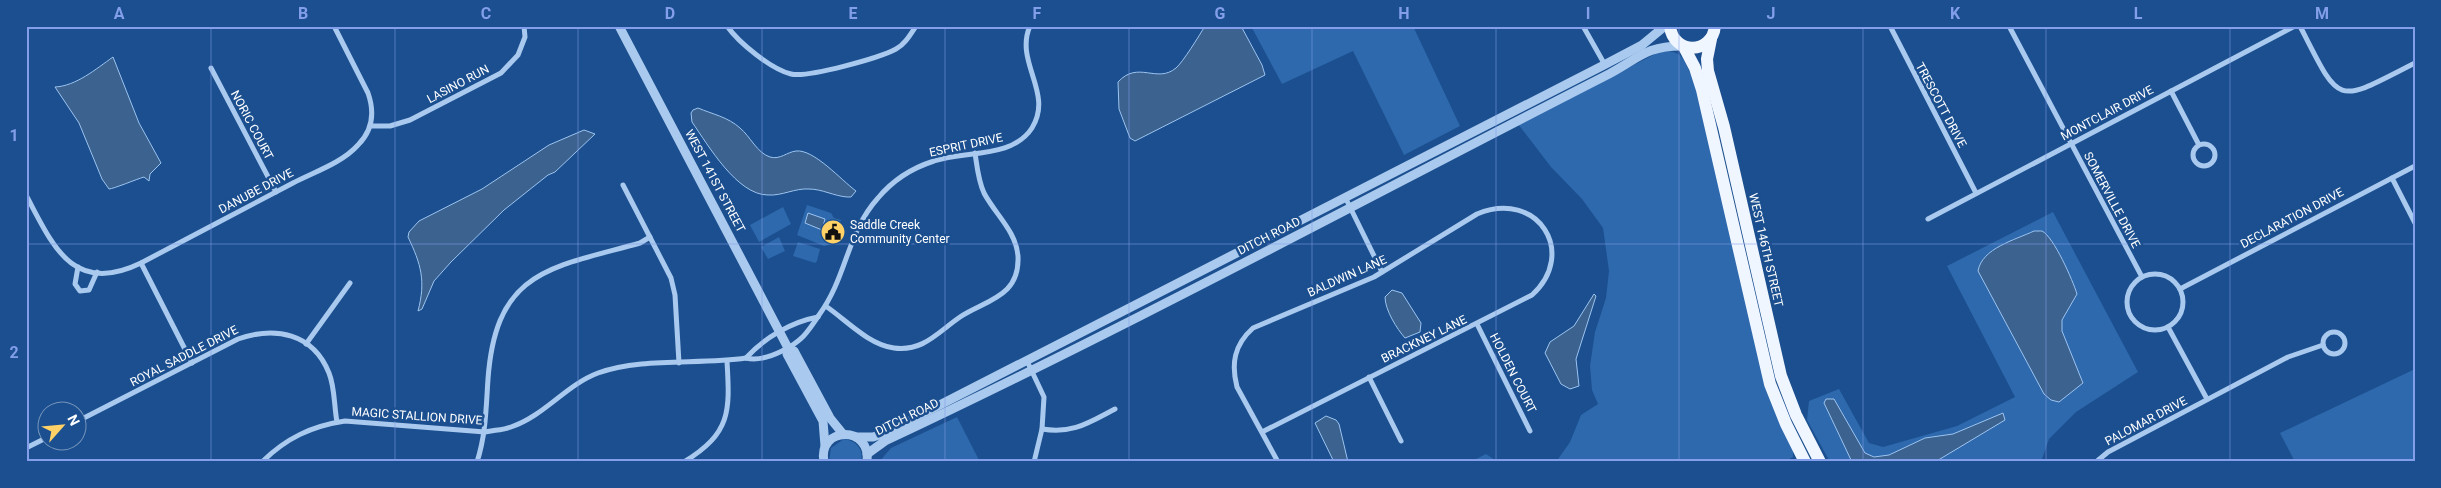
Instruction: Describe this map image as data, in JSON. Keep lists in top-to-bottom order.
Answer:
{
  "streets": {
    "main road": ["WEST 146TH STREET"],
    "street": [
      "LASINO RUN",
      "TRESCOTT DRIVE",
      "MONTCLAIR DRIVE",
      "NORIC COURT",
      "ESPRIT DRIVE",
      "WEST 141ST STREET",
      "DANUBE DRIVE",
      "SOMERVILLE DRIVE",
      "DECLARATION DRIVE",
      "DITCH ROAD",
      "BALDWIN LANE",
      "BRACKNEY LANE",
      "ROYAL SADDLE DRIVE",
      "HOLDEN COURT",
      "MAGIC STALLION DRIVE",
      "PALOMAR DRIVE"
    ]
  },
  "crossings": [
    ["LASINO RUN", "DANUBE DRIVE"],
    ["TRESCOTT DRIVE", "MONTCLAIR DRIVE"],
    ["MONTCLAIR DRIVE", "SOMERVILLE DRIVE"],
    ["NORIC COURT", "DANUBE DRIVE"],
    ["ESPRIT DRIVE", "WEST 141ST STREET"],
    ["ESPRIT DRIVE", "MAGIC STALLION DRIVE"],
    ["WEST 141ST STREET", "DITCH ROAD"],
    ["WEST 141ST STREET", "MAGIC STALLION DRIVE"],
    ["SOMERVILLE DRIVE", "DECLARATION DRIVE"],
    ["BALDWIN LANE", "BRACKNEY LANE"],
    ["BRACKNEY LANE", "HOLDEN COURT"],
    ["ROYAL SADDLE DRIVE", "MAGIC STALLION DRIVE"]
  ],
  "places": {
    "public building": ["Saddle Creek Community Center"]
  },
  "north": "top right",
  "grid": {
    "columns": [
      "A",
      "B",
      "C",
      "D",
      "E",
      "F",
      "G",
      "H",
      "I",
      "J",
      "K",
      "L",
      "M"
    ],
    "rows": ["1", "2"]
  }
}
